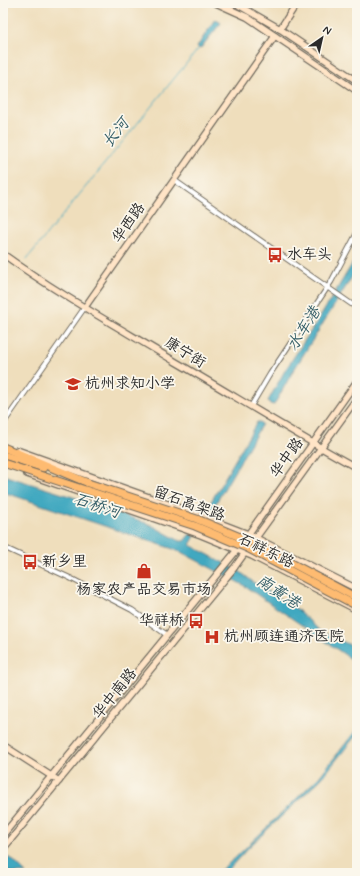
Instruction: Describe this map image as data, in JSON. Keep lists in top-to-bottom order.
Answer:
{
  "streets": {
    "highway": ["留石高架路"],
    "main road": [
      "华西路",
      "康宁街",
      "华中路",
      "石祥东路",
      "华中南路"
    ]
  },
  "crossings": [
    ["华西路", "康宁街"],
    ["康宁街", "华中路"],
    ["华中路", "石祥东路"],
    ["华中路", "华中南路"],
    ["留石高架路", "石祥东路"],
    ["石祥东路", "华中南路"]
  ],
  "water": [
    "长河",
    "水车港",
    "石桥河",
    "南黄港"
  ],
  "places": {
    "bus stop": ["水车头", "新乡里", "华祥桥"],
    "school or university": ["杭州求知小学"],
    "shop": ["杨家农产品交易市场"],
    "hospital": ["杭州顾连通济医院"]
  },
  "north": "top right"
}
